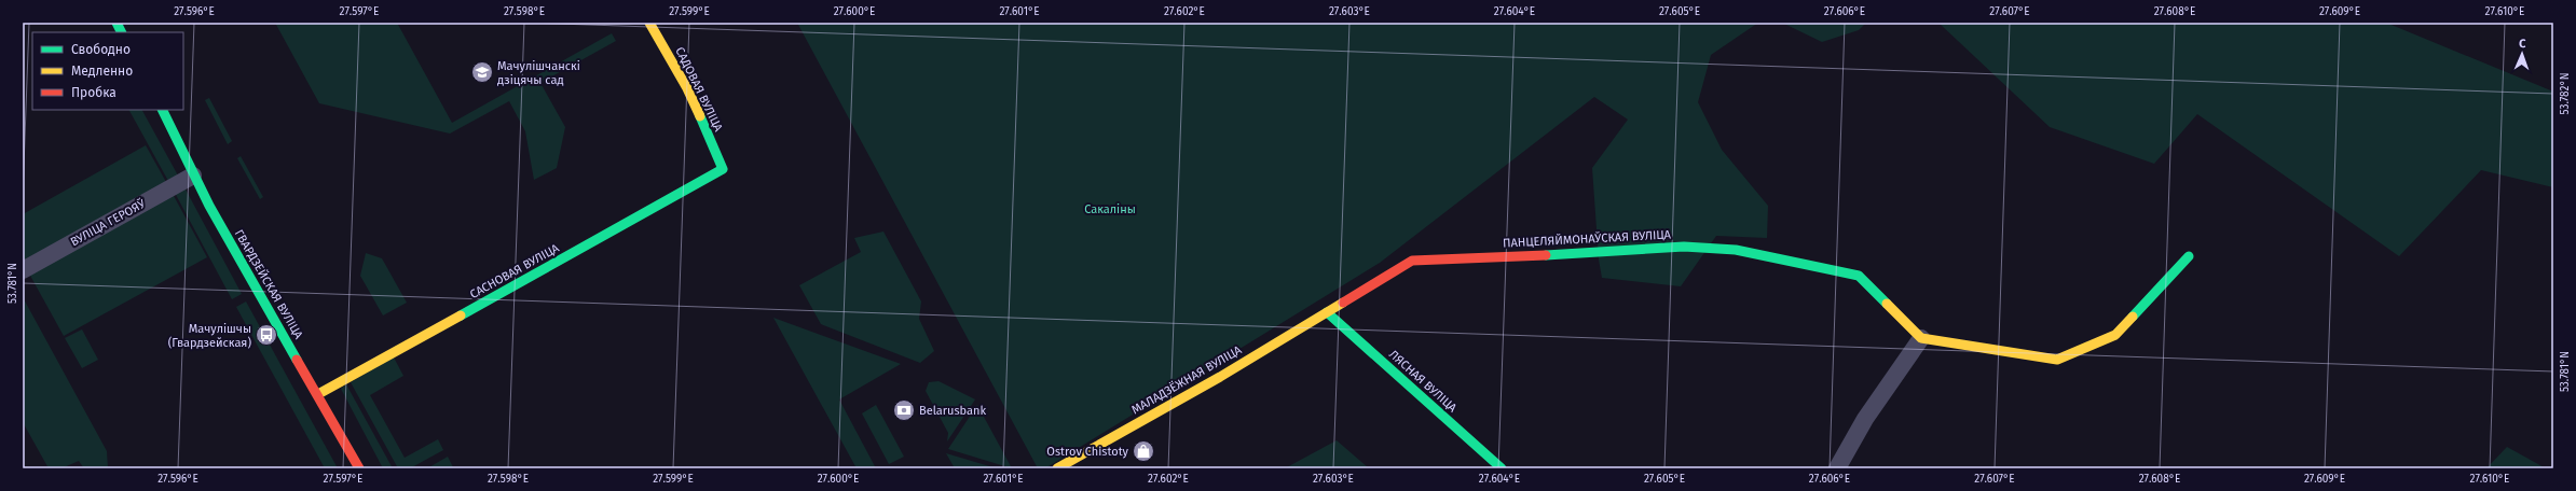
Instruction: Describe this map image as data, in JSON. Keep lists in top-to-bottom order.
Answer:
{
  "streets": {
    "street": [
      "САДОВАЯ ВУЛІЦА",
      "ВУЛІЦА ГЕРОЯЎ",
      "ПАНЦЕЛЯЙМОНАЎСКАЯ ВУЛІЦА",
      "САСНОВАЯ ВУЛІЦА",
      "ГВАРДЗЕЙСКАЯ ВУЛІЦА",
      "МАЛАДЗЁЖНАЯ ВУЛІЦА",
      "ЛЯСНАЯ ВУЛІЦА"
    ]
  },
  "crossings": [
    ["САДОВАЯ ВУЛІЦА", "САСНОВАЯ ВУЛІЦА"],
    ["ВУЛІЦА ГЕРОЯЎ", "ГВАРДЗЕЙСКАЯ ВУЛІЦА"],
    ["ПАНЦЕЛЯЙМОНАЎСКАЯ ВУЛІЦА", "МАЛАДЗЁЖНАЯ ВУЛІЦА"],
    ["ПАНЦЕЛЯЙМОНАЎСКАЯ ВУЛІЦА", "ЛЯСНАЯ ВУЛІЦА"],
    ["САСНОВАЯ ВУЛІЦА", "ГВАРДЗЕЙСКАЯ ВУЛІЦА"],
    ["МАЛАДЗЁЖНАЯ ВУЛІЦА", "ЛЯСНАЯ ВУЛІЦА"]
  ],
  "parks": ["Сакаліны"],
  "places": {
    "school or university": ["Мачулішчанскі дзіцячы сад"],
    "bus stop": ["Мачулішчы (Гвардзейская)"],
    "bank": ["Belarusbank"],
    "shop": ["Ostrov Chistoty"]
  },
  "legend": ["Свободно", "Медленно", "Пробка"],
  "north": "top",
  "coordinates": [
    "27.596°E",
    "27.597°E",
    "27.598°E",
    "27.599°E",
    "27.600°E",
    "27.601°E",
    "27.602°E",
    "27.603°E",
    "27.604°E",
    "27.605°E",
    "27.606°E",
    "27.607°E",
    "27.608°E",
    "27.609°E",
    "27.610°E",
    "53.782°N",
    "53.781°N"
  ]
}
